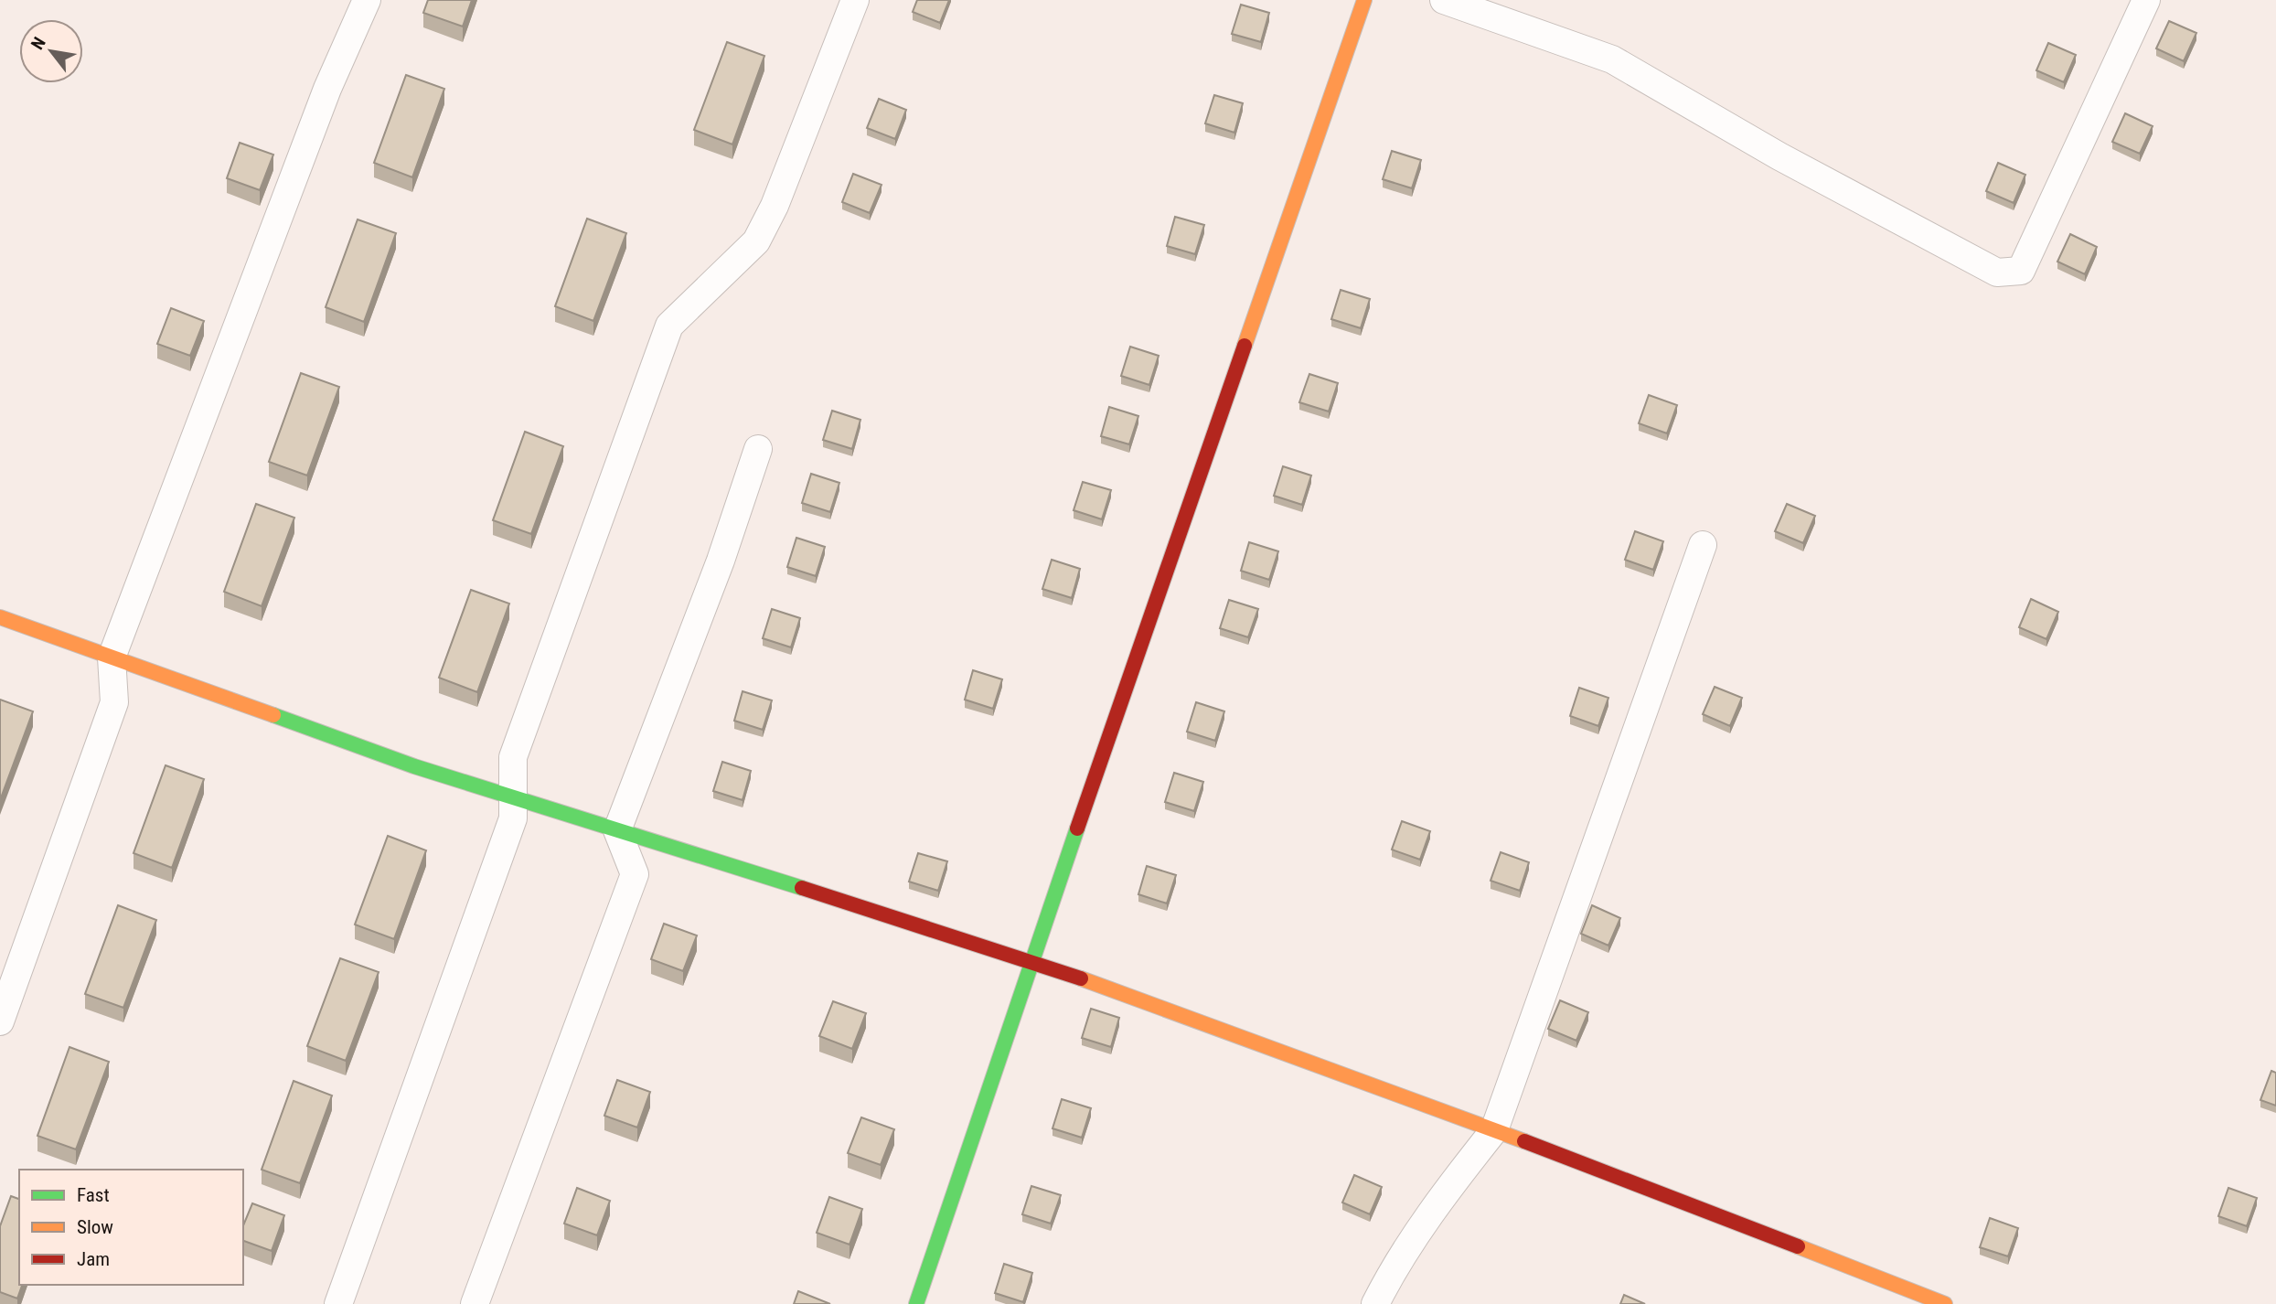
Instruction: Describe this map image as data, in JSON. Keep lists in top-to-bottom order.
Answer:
{
  "legend": ["Fast", "Slow", "Jam"],
  "north": "top left"
}
